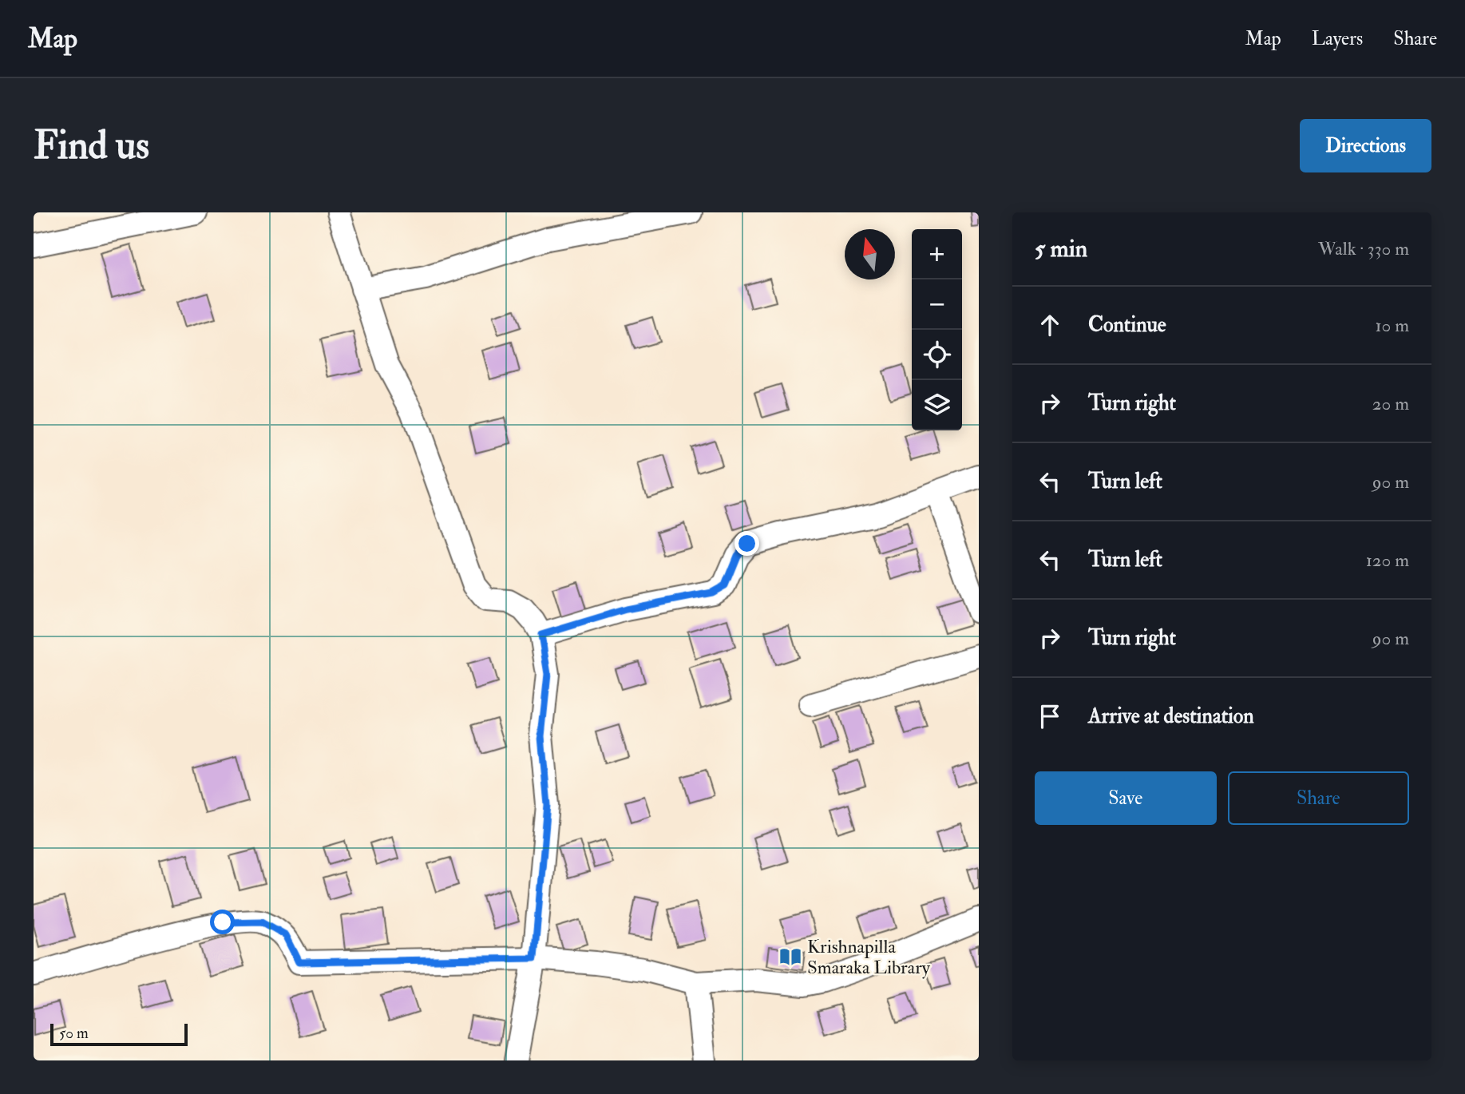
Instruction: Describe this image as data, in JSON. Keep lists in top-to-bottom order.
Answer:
{
  "places": {
    "library": ["Krishnapilla Smaraka Library"]
  },
  "scale_bar": "50 m",
  "north": "top",
  "page": {
    "header": "Map",
    "nav": ["Map", "Layers", "Share"],
    "buttons": [
      "Directions",
      ["Save", "Share"]
    ],
    "title": "Find us",
    "heading": ["5 min", "Walk · 330 m"],
    "map_buttons": ["+", "−"],
    "list": [
      ["Continue", "10 m"],
      ["Turn right", "20 m"],
      ["Turn left", "90 m"],
      ["Turn left", "120 m"],
      ["Turn right", "90 m"],
      "Arrive at destination"
    ],
    "scale": "50 m"
  }
}
